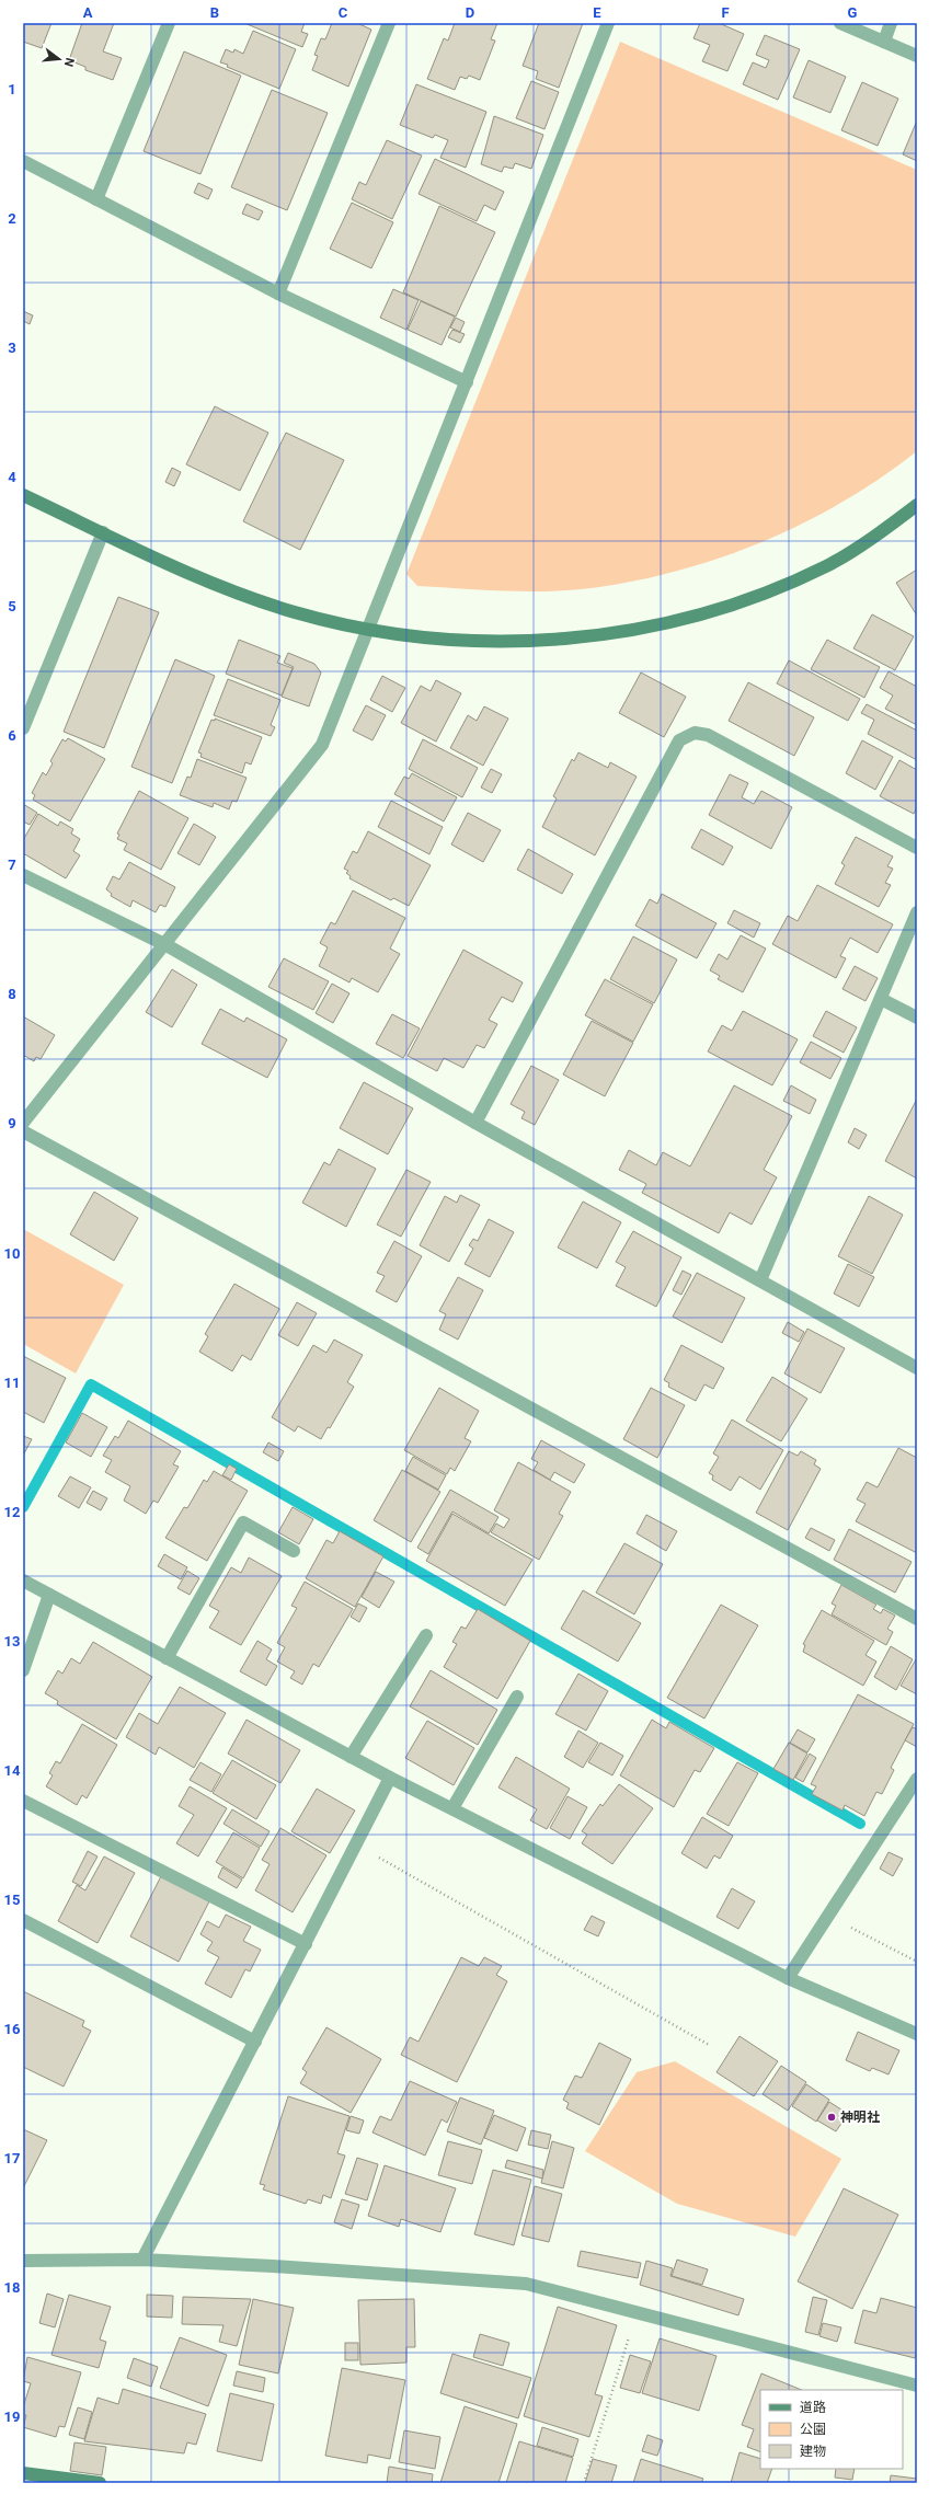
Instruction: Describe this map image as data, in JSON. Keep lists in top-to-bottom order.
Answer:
{
  "places": ["神明社"],
  "legend": ["道路", "公園", "建物"],
  "north": "right",
  "grid": {
    "columns": [
      "A",
      "B",
      "C",
      "D",
      "E",
      "F",
      "G"
    ],
    "rows": [
      "1",
      "2",
      "3",
      "4",
      "5",
      "6",
      "7",
      "8",
      "9",
      "10",
      "11",
      "12",
      "13",
      "14",
      "15",
      "16",
      "17",
      "18",
      "19"
    ]
  }
}
